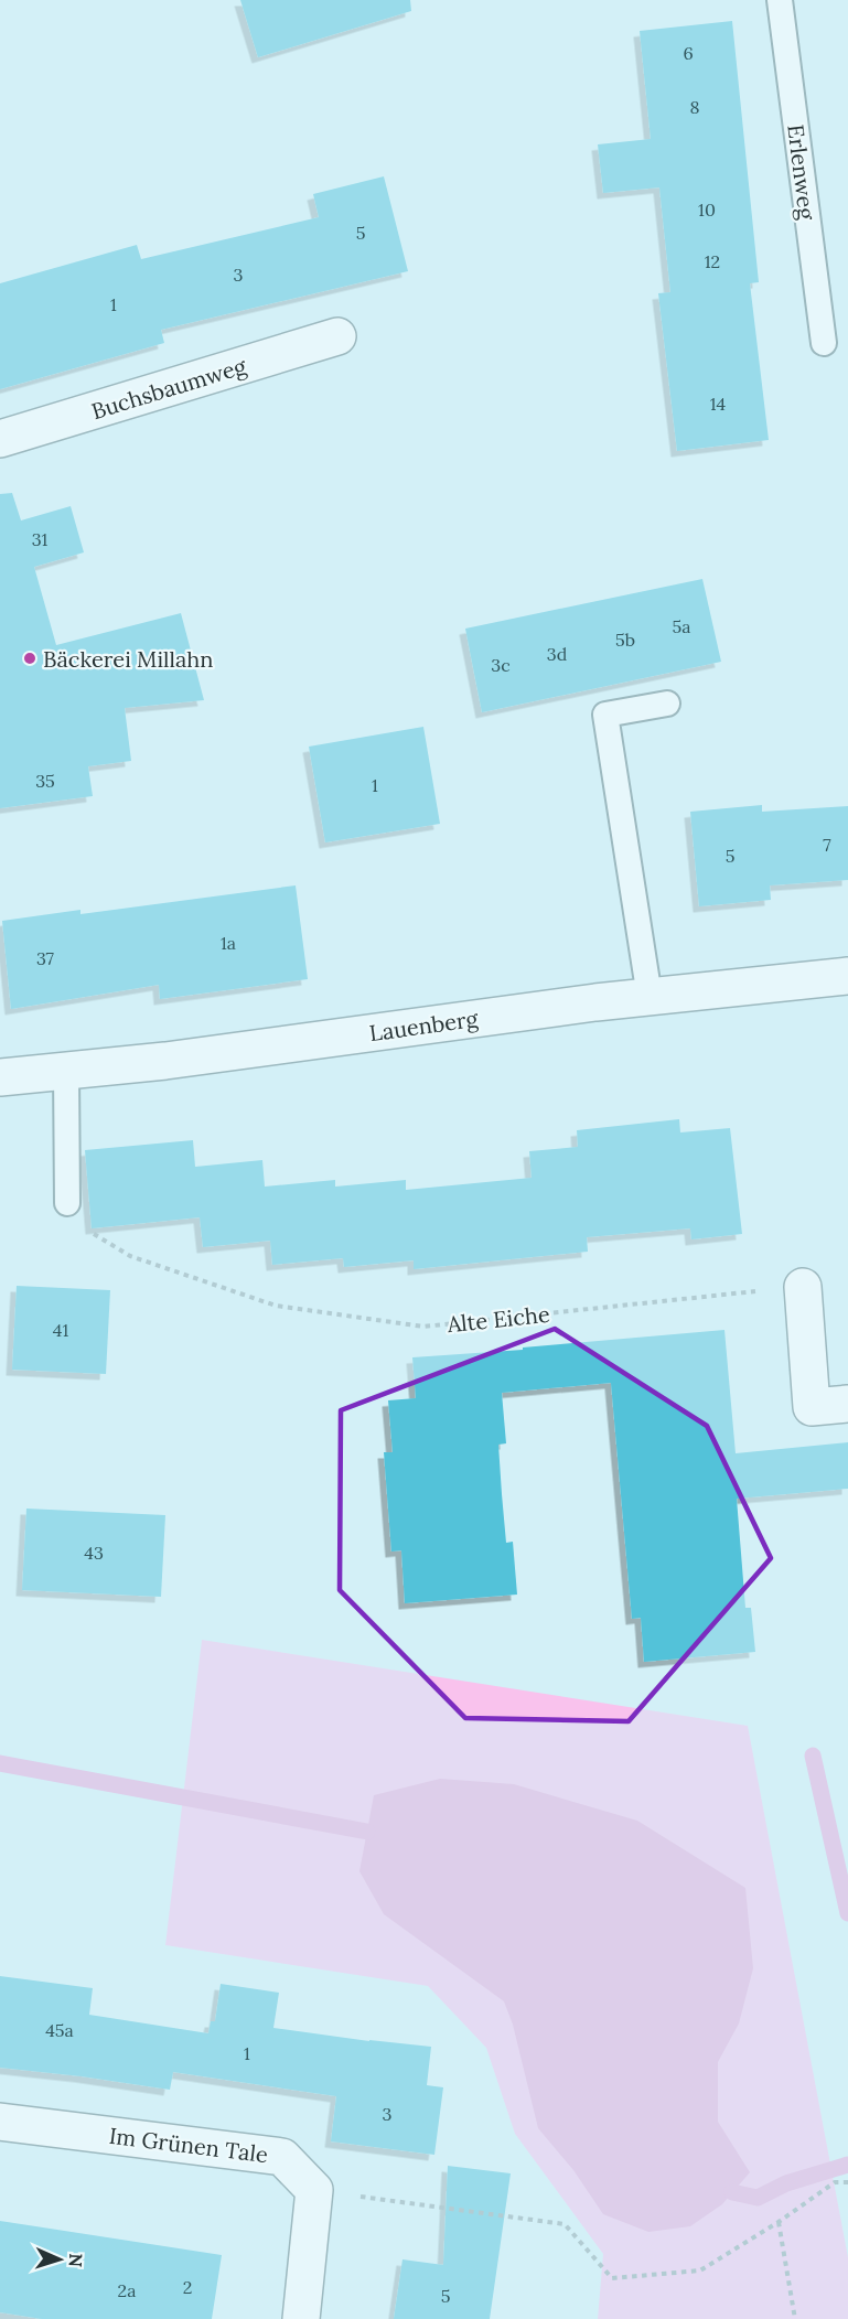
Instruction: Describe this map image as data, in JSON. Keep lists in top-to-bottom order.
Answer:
{
  "streets": {
    "street": ["Buchsbaumweg", "Lauenberg", "Im Grünen Tale"],
    "lane": ["Erlenweg"],
    "path": ["Alte Eiche"]
  },
  "places": ["Bäckerei Millahn"],
  "house_numbers": [
    "6",
    "8",
    "10",
    "5",
    "12",
    "3",
    "1",
    "14",
    "31",
    "5a",
    "5b",
    "3d",
    "3c",
    "35",
    "1",
    "7",
    "5",
    "1a",
    "37",
    "41",
    "43",
    "45a",
    "1",
    "3",
    "2",
    "2a",
    "5"
  ],
  "north": "right"
}
